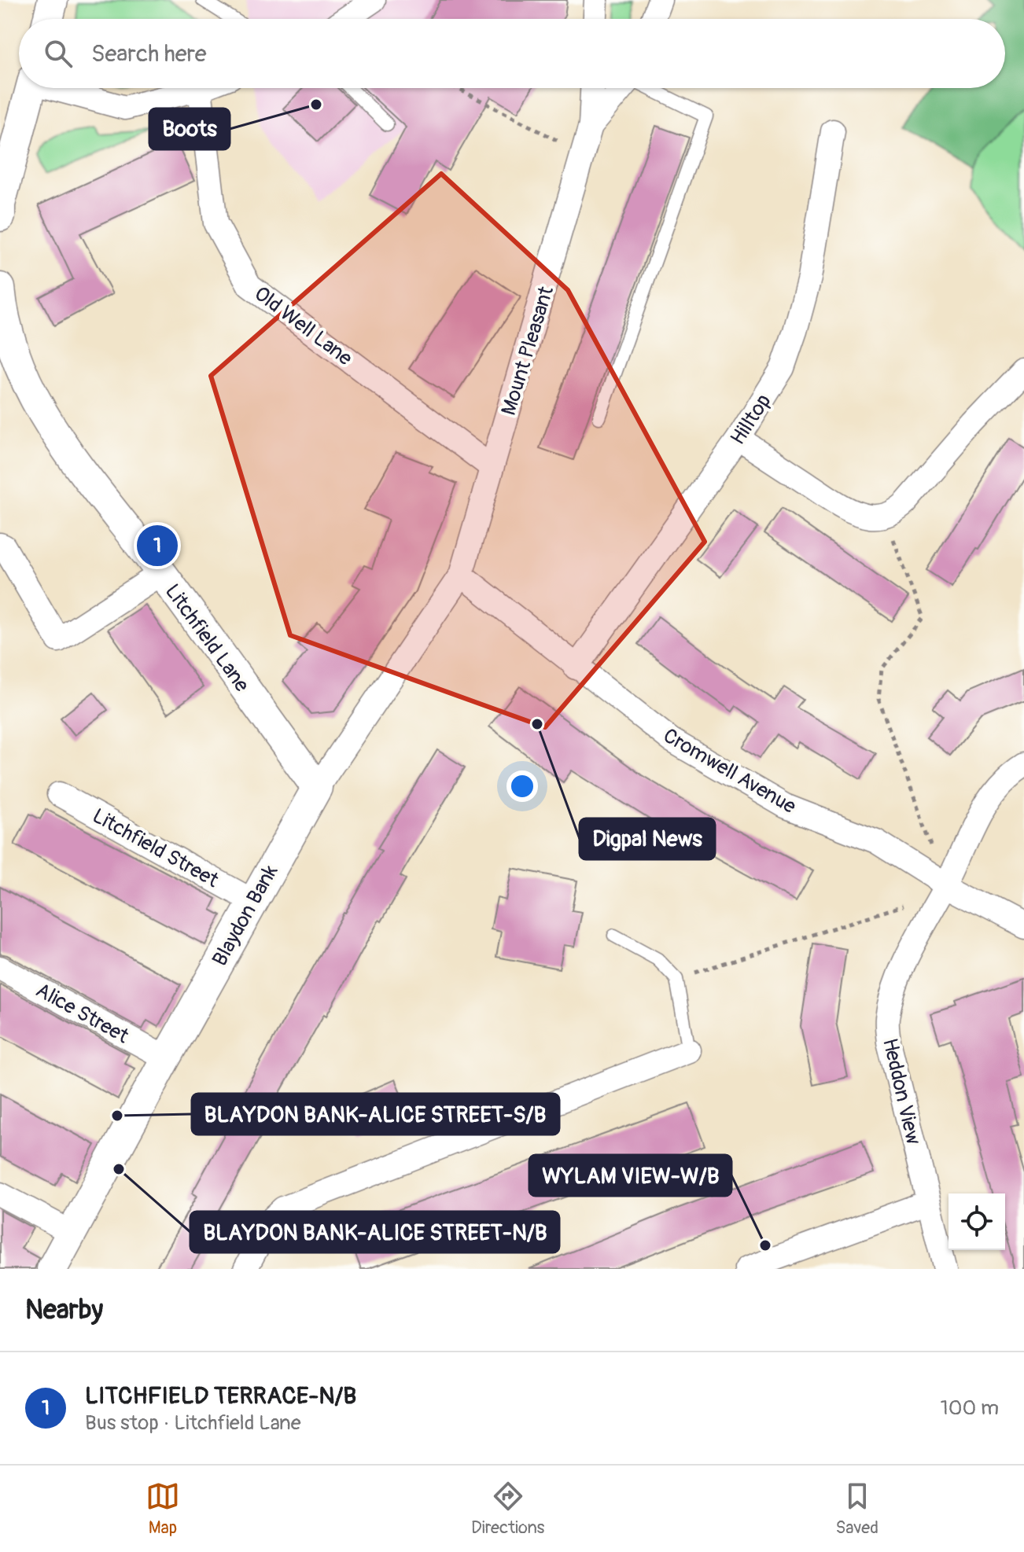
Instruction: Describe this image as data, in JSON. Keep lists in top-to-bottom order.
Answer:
{
  "streets": {
    "street": [
      "Old Well Lane",
      "Mount Pleasant",
      "Hilltop",
      "Litchfield Lane",
      "Cromwell Avenue",
      "Litchfield Street",
      "Blaydon Bank",
      "Alice Street",
      "Heddon View"
    ]
  },
  "crossings": [
    ["Old Well Lane", "Mount Pleasant"],
    ["Mount Pleasant", "Cromwell Avenue"],
    ["Mount Pleasant", "Blaydon Bank"],
    ["Hilltop", "Cromwell Avenue"],
    ["Litchfield Lane", "Blaydon Bank"],
    ["Cromwell Avenue", "Blaydon Bank"],
    ["Cromwell Avenue", "Heddon View"],
    ["Litchfield Street", "Blaydon Bank"],
    ["Blaydon Bank", "Alice Street"]
  ],
  "places": [
    "Boots",
    "Digpal News",
    "BLAYDON BANK-ALICE STREET-S/B",
    "BLAYDON BANK-ALICE STREET-N/B",
    "WYLAM VIEW-W/B"
  ],
  "page": {
    "search": "Search here",
    "pins": "1",
    "heading": "Nearby",
    "list": [
      {
        "mark": "1",
        "name": "LITCHFIELD TERRACE-N/B",
        "note": "Bus stop · Litchfield Lane",
        "value": "100 m"
      }
    ],
    "nav": ["Map", "Directions", "Saved"]
  }
}
